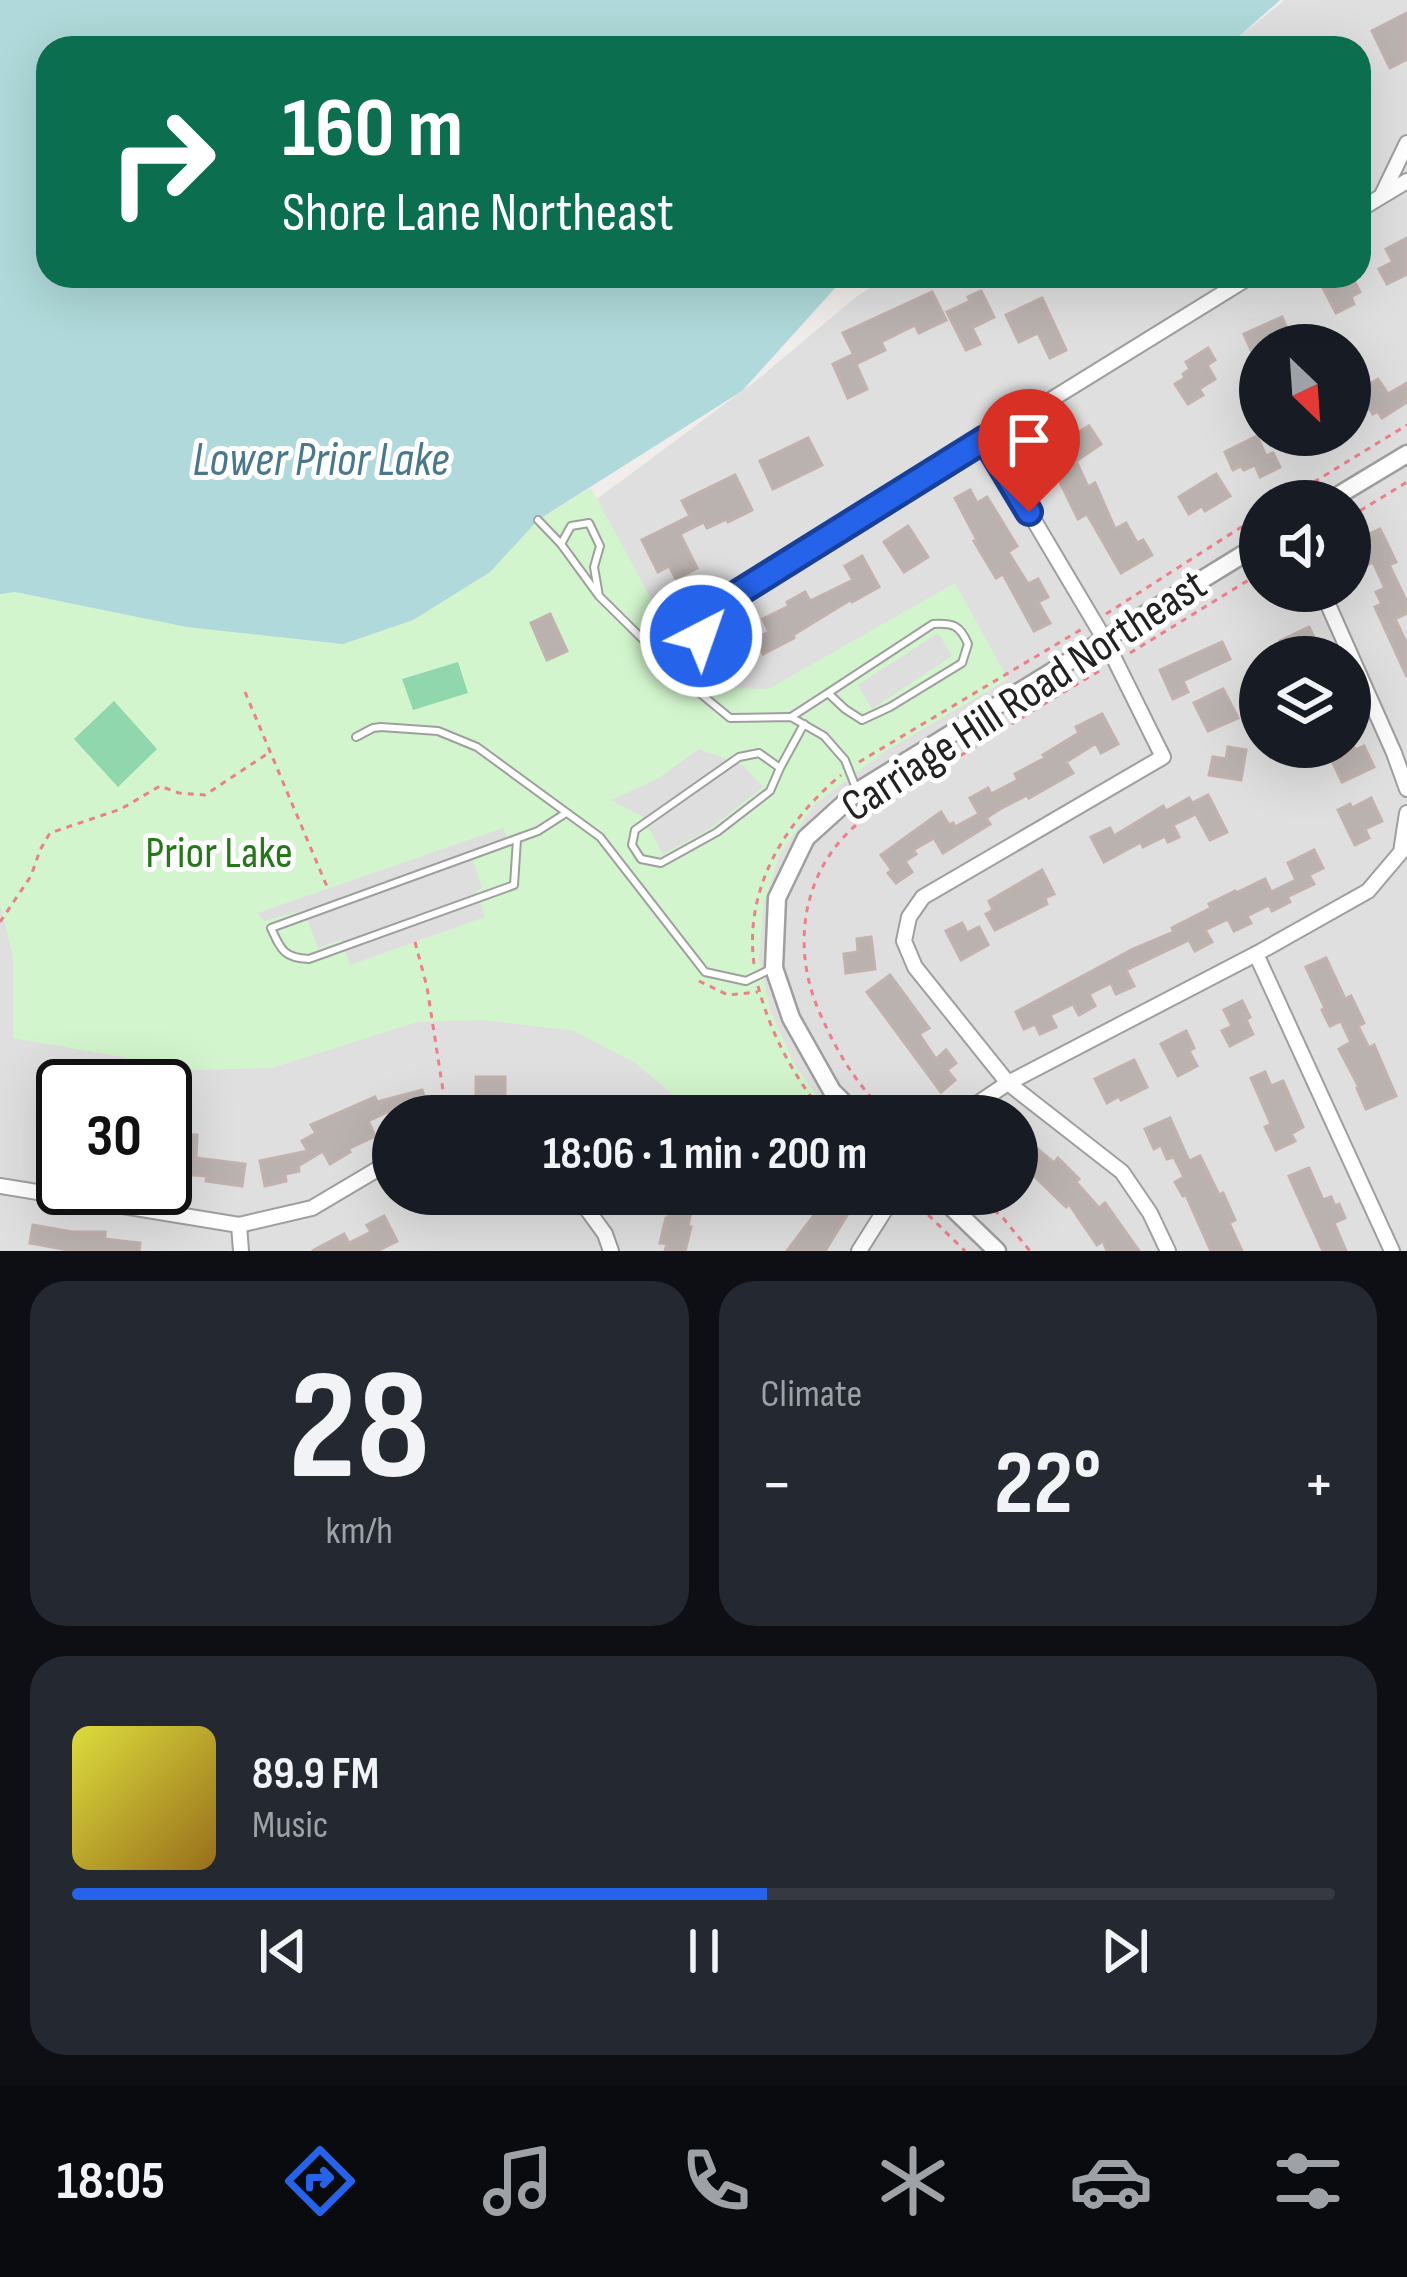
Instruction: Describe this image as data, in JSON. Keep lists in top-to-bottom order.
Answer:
{
  "streets": {
    "street": ["Carriage Hill Road Northeast"]
  },
  "water": ["Lower Prior Lake"],
  "parks": ["Prior Lake"],
  "north": "bottom right",
  "page": {
    "turn": ["160 m", "Shore Lane Northeast"],
    "limit": "30",
    "trip": "18:06 · 1 min · 200 m",
    "tile": [
      ["28", "km/h"],
      "Climate"
    ],
    "heat": ["−", "22°", "+"],
    "song": ["89.9 FM", "Music"],
    "tabs": "18:05"
  }
}
